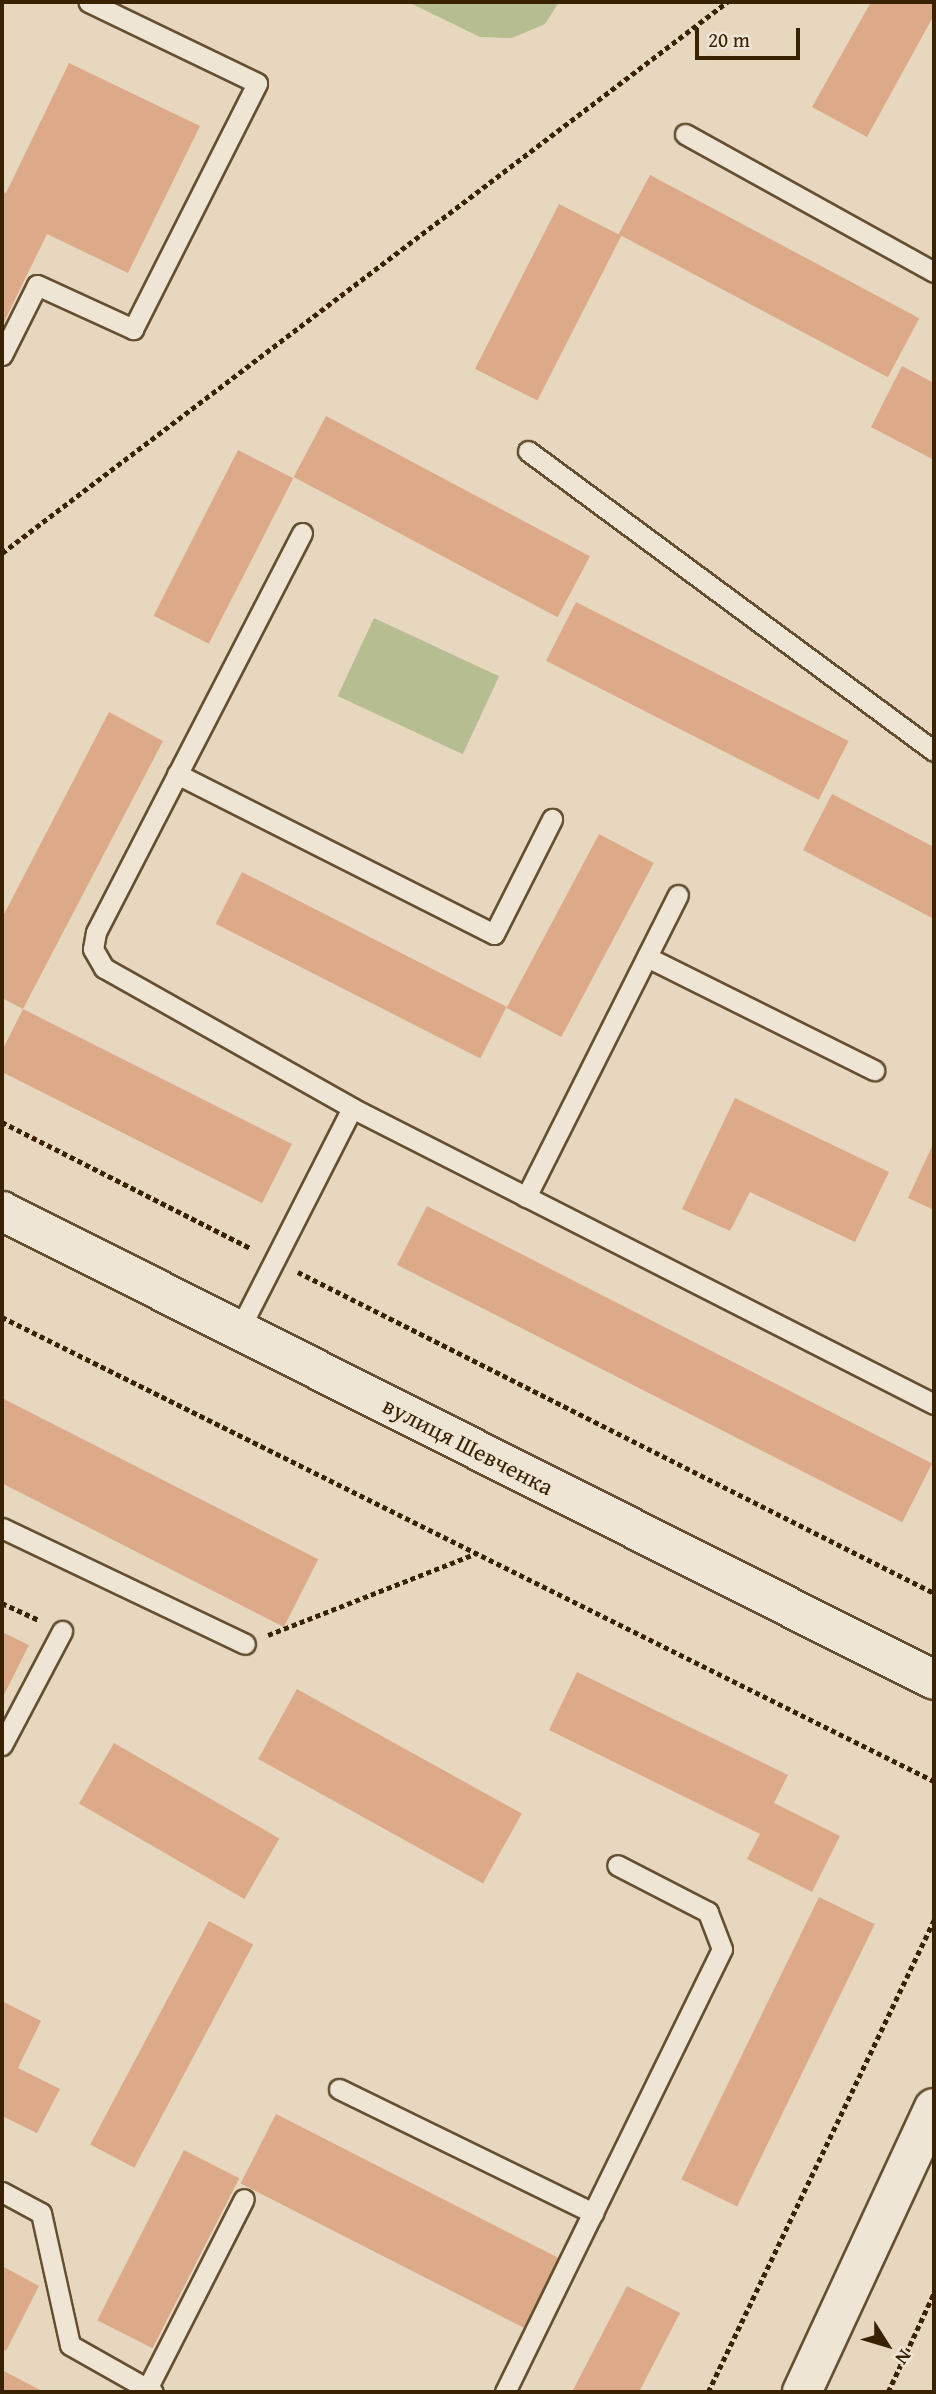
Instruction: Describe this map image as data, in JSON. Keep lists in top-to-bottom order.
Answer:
{
  "streets": {
    "street": ["вулиця Шевченка"]
  },
  "scale_bar": "20 m",
  "north": "bottom right"
}
